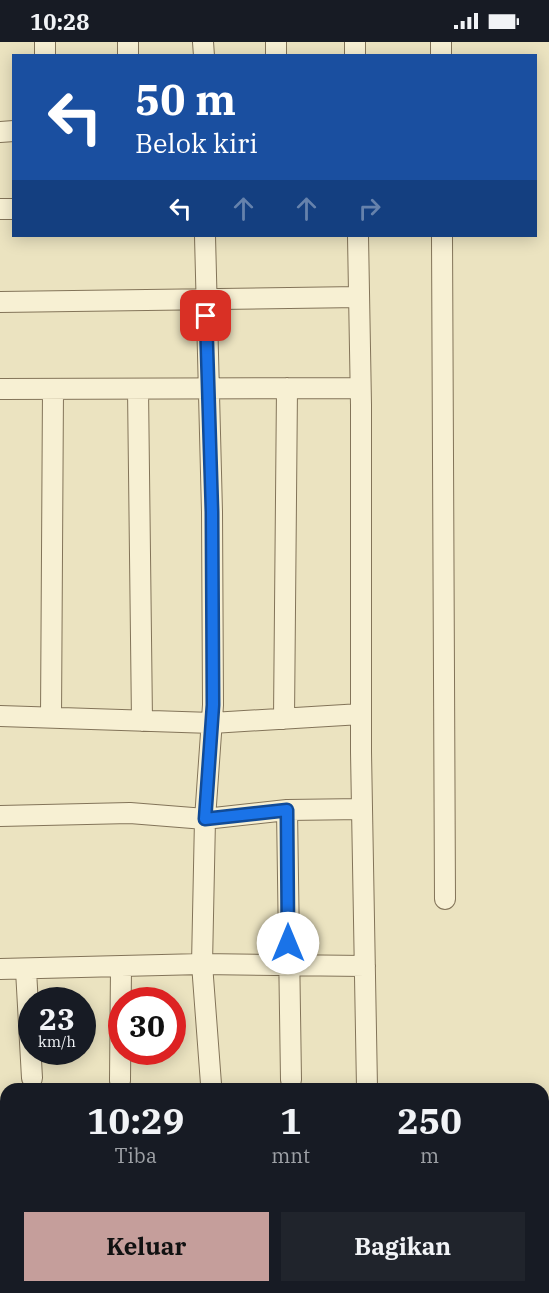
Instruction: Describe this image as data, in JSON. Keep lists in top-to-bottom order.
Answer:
{
  "page": {
    "status": "10:28",
    "turn": ["50 m", "Belok kiri"],
    "speed": "23 km/h",
    "limit": "30",
    "eta": [
      "10:29",
      "Tiba",
      "1",
      "mnt",
      "250",
      "m"
    ],
    "buttons": ["Keluar", "Bagikan"]
  }
}
